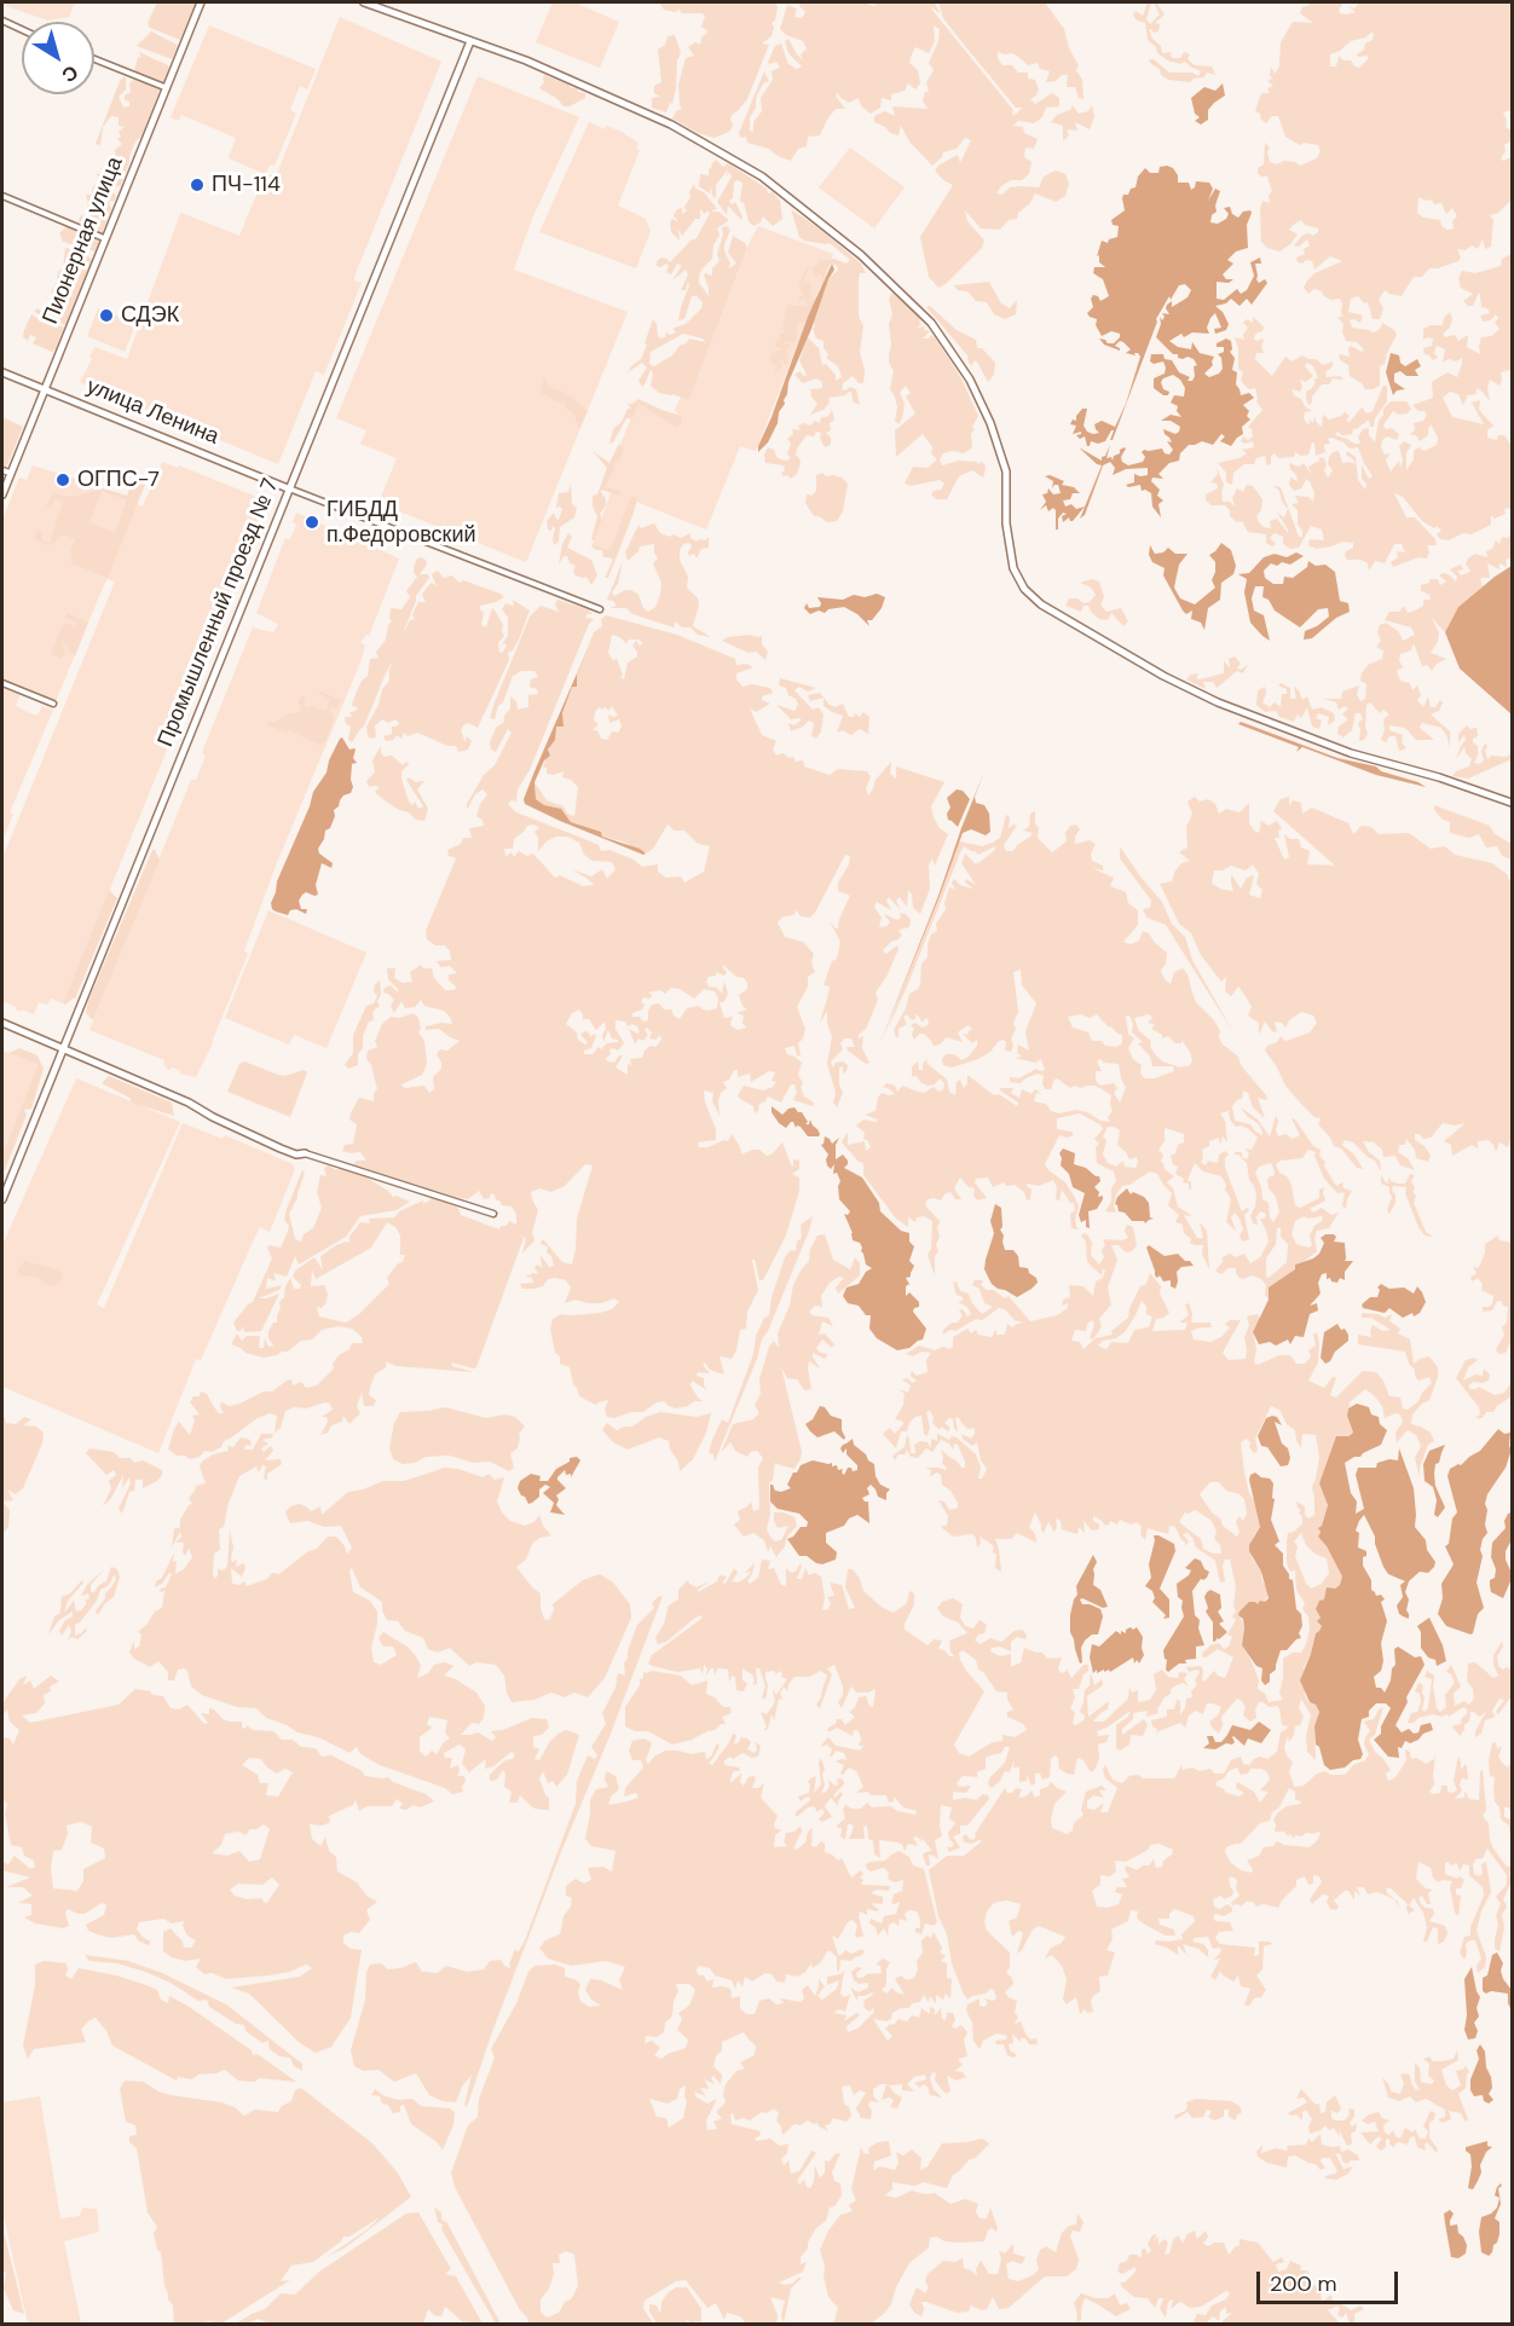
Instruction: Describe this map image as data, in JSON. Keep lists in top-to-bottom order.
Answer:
{
  "streets": {
    "street": ["Пионерная улица", "улица Ленина", "Промышленный проезд № 7"]
  },
  "crossings": [
    ["Пионерная улица", "улица Ленина"],
    ["улица Ленина", "Промышленный проезд № 7"]
  ],
  "places": [
    "ПЧ-114",
    "СДЭК",
    "ОГПС-7",
    "ГИБДД п.Федоровский"
  ],
  "scale_bar": "200 m",
  "north": "bottom right"
}
